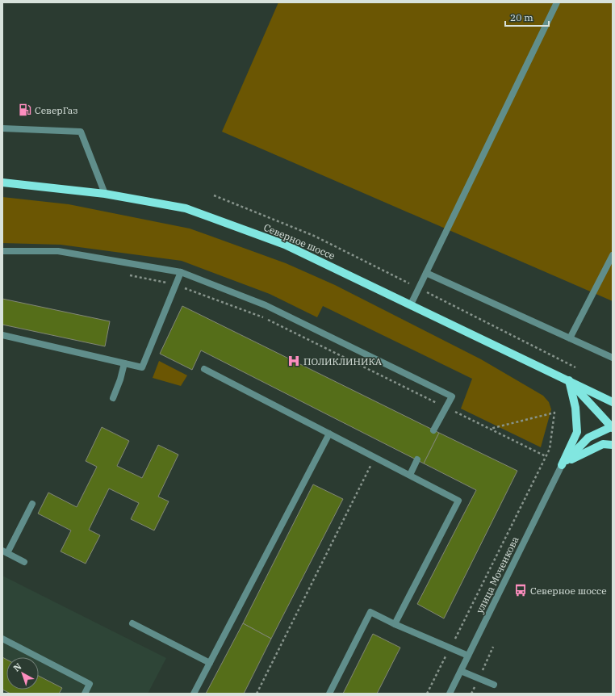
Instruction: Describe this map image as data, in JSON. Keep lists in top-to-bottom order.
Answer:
{
  "streets": {
    "main road": ["Северное шоссе"],
    "street": ["улица Моченкова"]
  },
  "places": {
    "fuel station": ["СеверГаз"],
    "hospital": ["ПОЛИКЛИНИКА"],
    "bus stop": ["Северное шоссе"]
  },
  "scale_bar": "20 m",
  "north": "top left"
}
